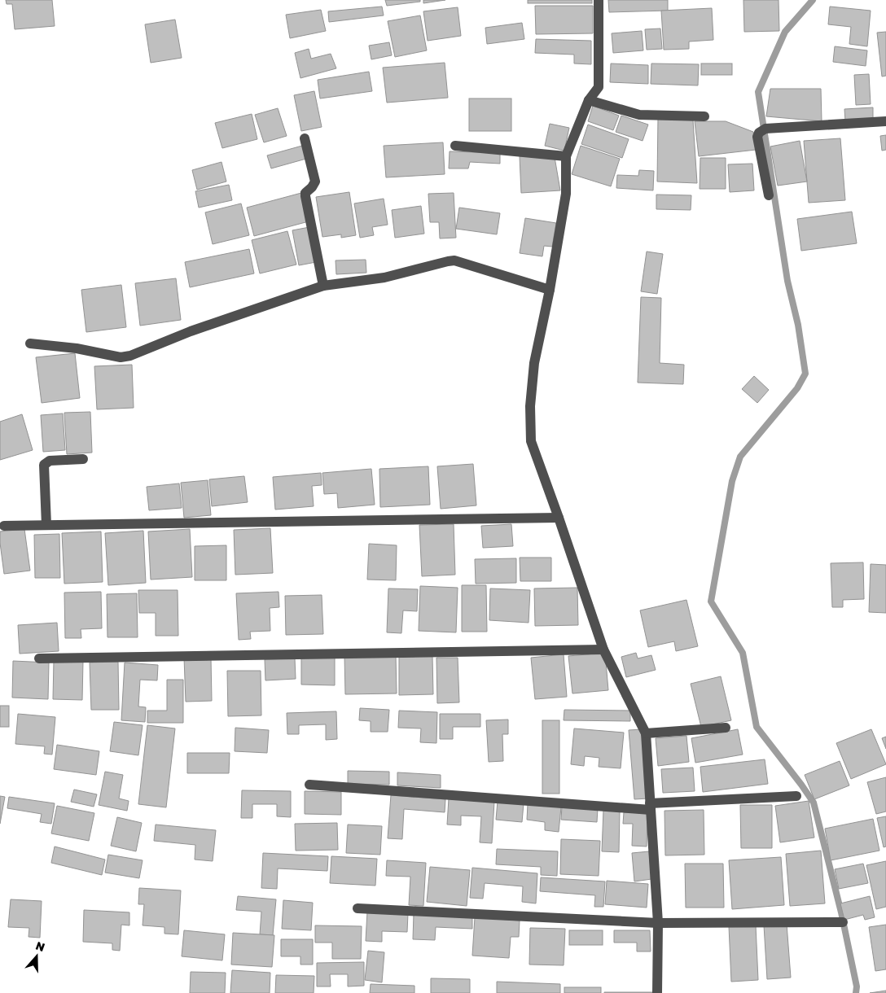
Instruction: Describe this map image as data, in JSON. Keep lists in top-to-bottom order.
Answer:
{
  "north": "top"
}
